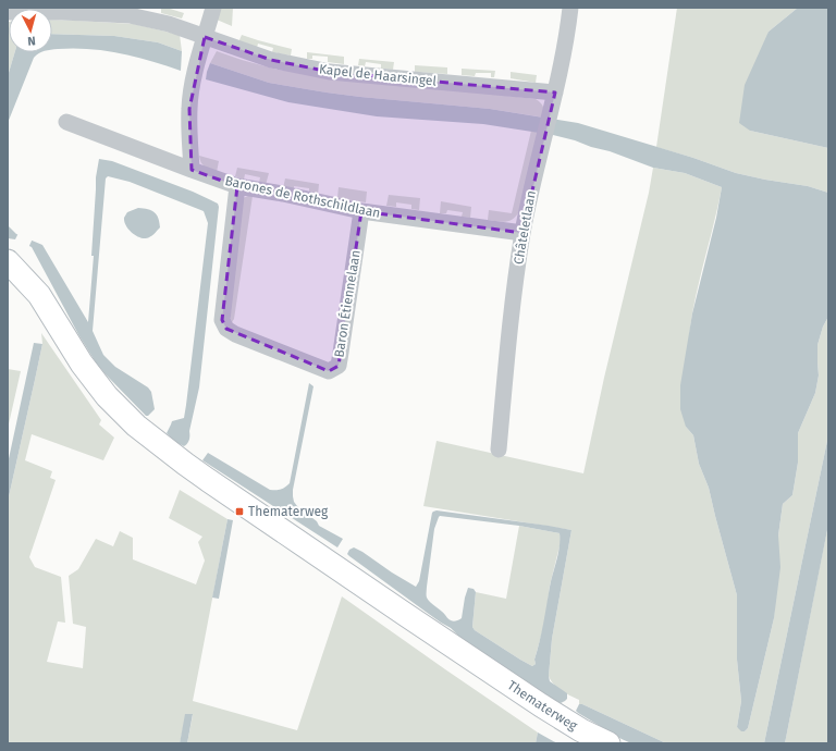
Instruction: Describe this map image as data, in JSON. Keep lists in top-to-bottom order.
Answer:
{
  "streets": {
    "street": [
      "Kapel de Haarsingel",
      "Barones de Rothschildlaan",
      "Châteletlaan",
      "Baron Étiennelaan",
      "Thematerweg"
    ]
  },
  "crossings": [
    ["Kapel de Haarsingel", "Châteletlaan"],
    ["Barones de Rothschildlaan", "Châteletlaan"],
    ["Barones de Rothschildlaan", "Baron Étiennelaan"]
  ],
  "places": {
    "transit": ["Thematerweg"]
  },
  "north": "bottom"
}
